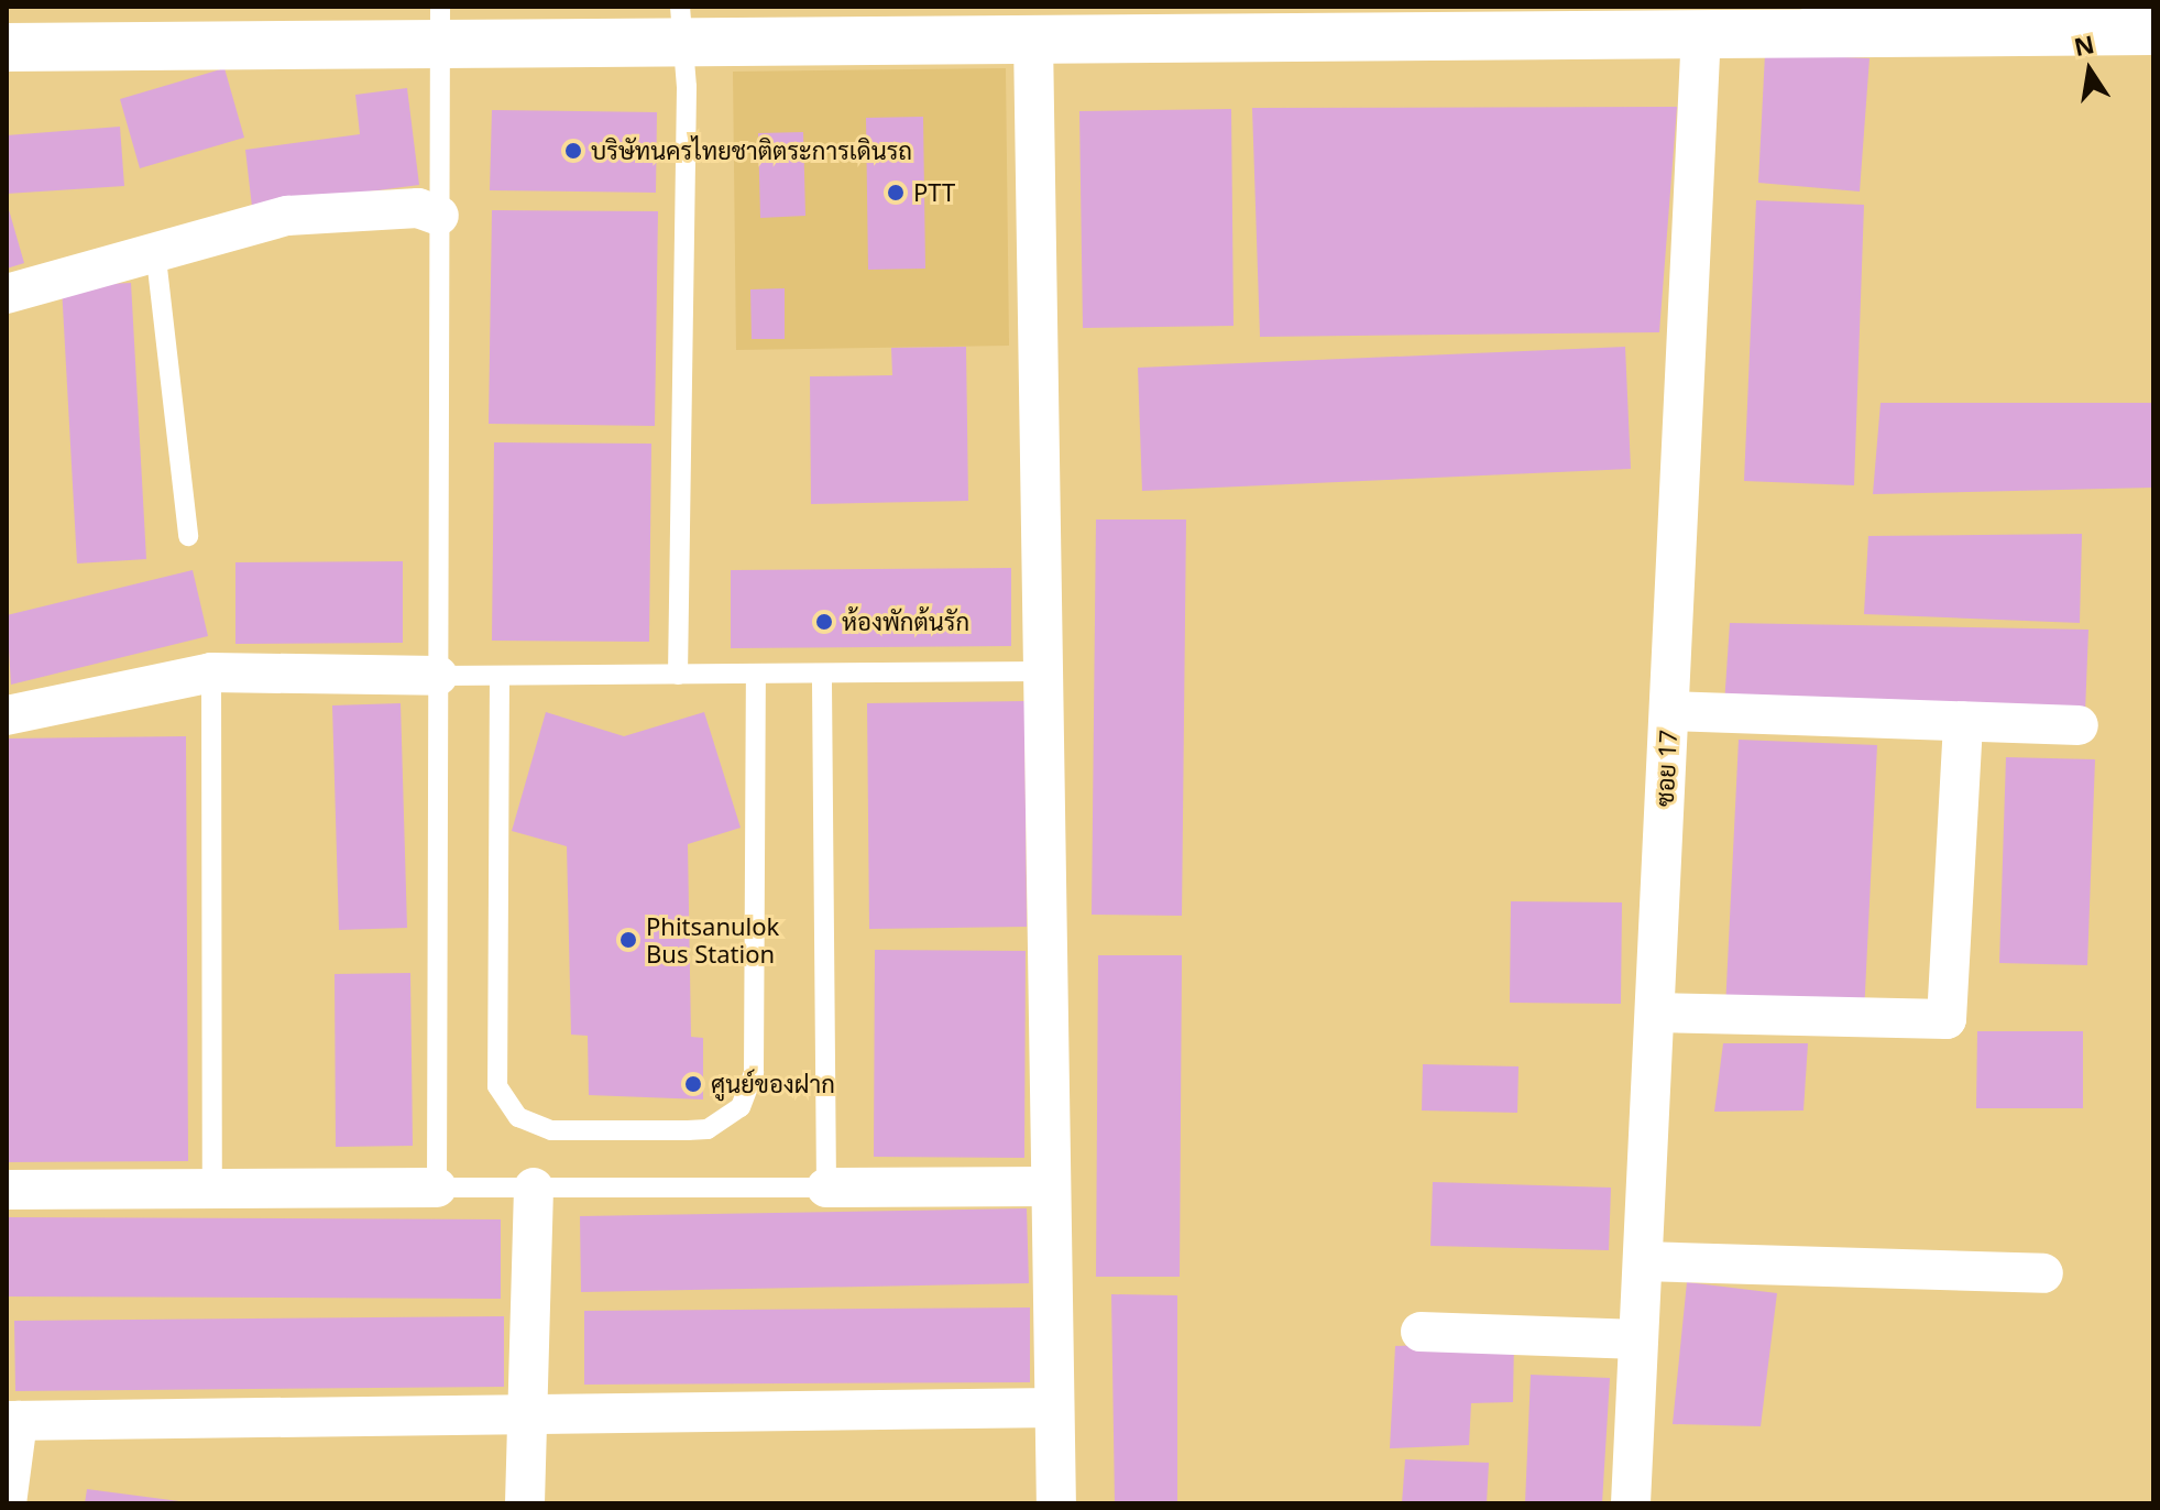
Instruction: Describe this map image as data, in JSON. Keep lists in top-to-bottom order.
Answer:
{
  "streets": {
    "street": ["ซอย 17"]
  },
  "places": [
    "บริษัทนครไทยชาติตระการเดินรถ",
    "PTT",
    "ห้องพักต้นรัก",
    "Phitsanulok Bus Station",
    "ศูนย์ของฝาก"
  ],
  "north": "top"
}
